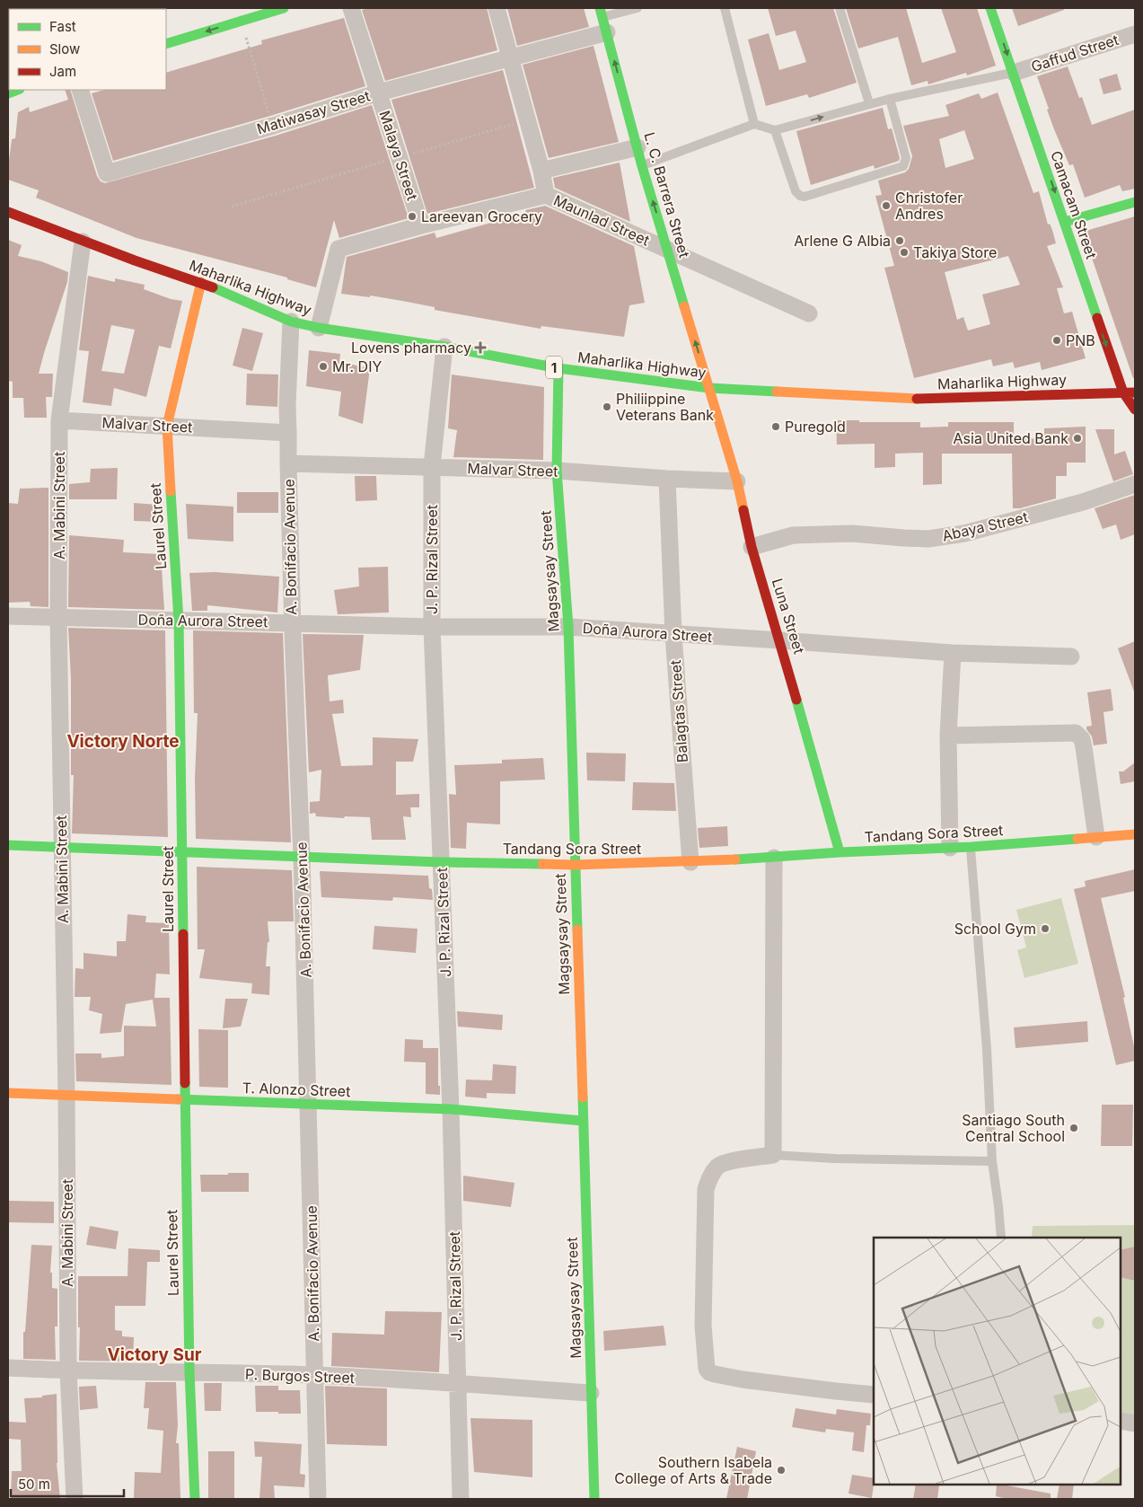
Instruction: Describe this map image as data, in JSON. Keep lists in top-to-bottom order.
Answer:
{
  "streets": {
    "street": [
      "Gaffud Street",
      "Matiwasay Street",
      "Malaya Street",
      "L. C. Barrera Street",
      "Camacam Street",
      "Maunlad Street",
      "Maharlika Highway",
      "1",
      "Malvar Street",
      "A. Mabini Street",
      "Laurel Street",
      "Abaya Street",
      "A. Bonifacio Avenue",
      "J. P. Rizal Street",
      "Magsaysay Street",
      "Luna Street",
      "Doña Aurora Street",
      "Balagtas Street",
      "Tandang Sora Street",
      "T. Alonzo Street",
      "P. Burgos Street"
    ]
  },
  "crossings": [
    ["Gaffud Street", "Camacam Street"],
    ["Matiwasay Street", "Malaya Street"],
    ["Matiwasay Street", "L. C. Barrera Street"],
    ["Matiwasay Street", "Maunlad Street"],
    ["L. C. Barrera Street", "Maharlika Highway"],
    ["L. C. Barrera Street", "Luna Street"],
    ["Camacam Street", "Maharlika Highway"],
    ["Maharlika Highway", "A. Mabini Street"],
    ["Maharlika Highway", "Laurel Street"],
    ["Maharlika Highway", "A. Bonifacio Avenue"],
    ["Maharlika Highway", "J. P. Rizal Street"],
    ["Maharlika Highway", "Magsaysay Street"],
    ["Maharlika Highway", "Luna Street"],
    ["Malvar Street", "A. Mabini Street"],
    ["Malvar Street", "Laurel Street"],
    ["Malvar Street", "A. Bonifacio Avenue"],
    ["Malvar Street", "J. P. Rizal Street"],
    ["Malvar Street", "Magsaysay Street"],
    ["Malvar Street", "Luna Street"],
    ["Malvar Street", "Balagtas Street"],
    ["A. Mabini Street", "Doña Aurora Street"],
    ["A. Mabini Street", "Tandang Sora Street"],
    ["A. Mabini Street", "T. Alonzo Street"],
    ["A. Mabini Street", "P. Burgos Street"],
    ["Laurel Street", "Doña Aurora Street"],
    ["Laurel Street", "Tandang Sora Street"],
    ["Laurel Street", "T. Alonzo Street"],
    ["Laurel Street", "P. Burgos Street"],
    ["Abaya Street", "Luna Street"],
    ["A. Bonifacio Avenue", "Doña Aurora Street"],
    ["A. Bonifacio Avenue", "Tandang Sora Street"],
    ["A. Bonifacio Avenue", "T. Alonzo Street"],
    ["A. Bonifacio Avenue", "P. Burgos Street"],
    ["J. P. Rizal Street", "Doña Aurora Street"],
    ["J. P. Rizal Street", "Tandang Sora Street"],
    ["J. P. Rizal Street", "T. Alonzo Street"],
    ["J. P. Rizal Street", "P. Burgos Street"],
    ["Magsaysay Street", "Doña Aurora Street"],
    ["Magsaysay Street", "Tandang Sora Street"],
    ["Magsaysay Street", "T. Alonzo Street"],
    ["Magsaysay Street", "P. Burgos Street"],
    ["Luna Street", "Doña Aurora Street"],
    ["Luna Street", "Tandang Sora Street"],
    ["Doña Aurora Street", "Balagtas Street"],
    ["Balagtas Street", "Tandang Sora Street"]
  ],
  "one_way": ["L. C. Barrera Street"],
  "districts": ["Victory Norte", "Victory Sur"],
  "places": {
    "other": [
      "Christofer Andres",
      "Lareevan Grocery",
      "Arlene G Albia",
      "Takiya Store",
      "PNB",
      "Mr. DIY",
      "Philiippine Veterans Bank",
      "Puregold",
      "Asia United Bank",
      "School Gym",
      "Santiago South Central School",
      "Southern Isabela College of Arts & Trade"
    ],
    "health": ["Lovens pharmacy"]
  },
  "legend": ["Fast", "Slow", "Jam"],
  "scale_bar": "50 m"
}
